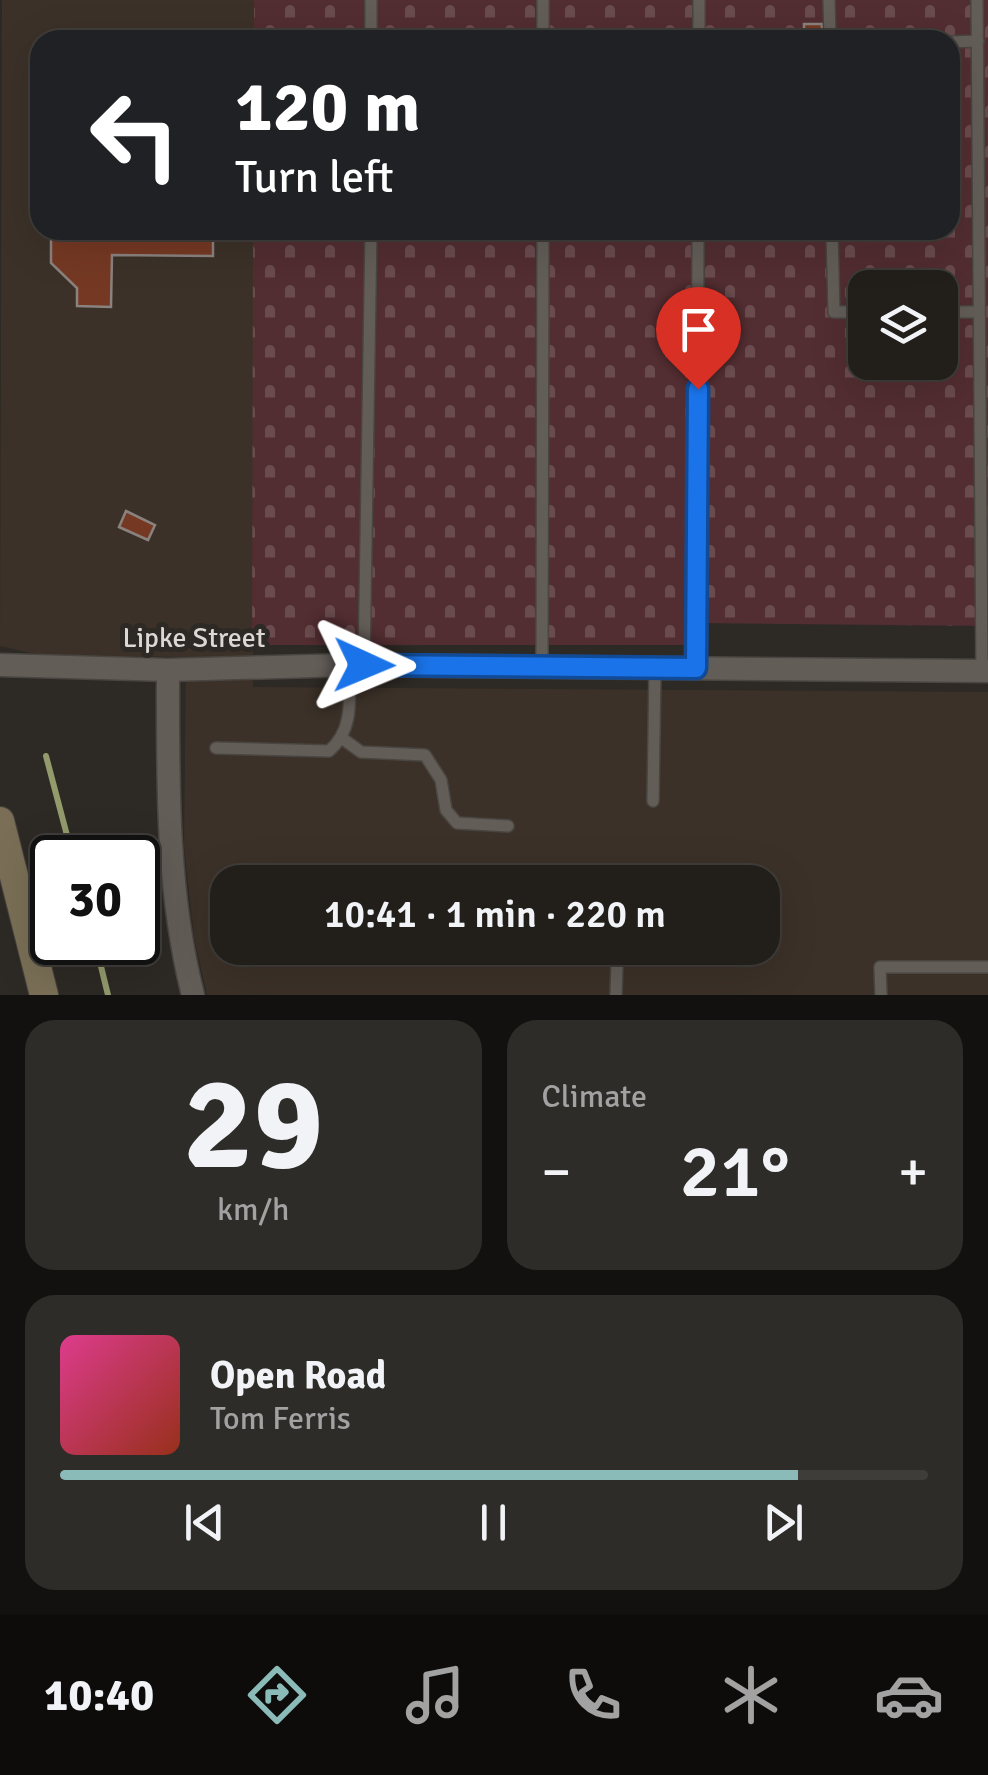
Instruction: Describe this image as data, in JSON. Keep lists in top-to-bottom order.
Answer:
{
  "streets": {
    "street": ["Lipke Street"]
  },
  "page": {
    "turn": ["120 m", "Turn left"],
    "limit": "30",
    "trip": "10:41 · 1 min · 220 m",
    "tile": [
      ["29", "km/h"],
      "Climate"
    ],
    "heat": ["−", "21°", "+"],
    "song": ["Open Road", "Tom Ferris"],
    "tabs": "10:40"
  }
}
